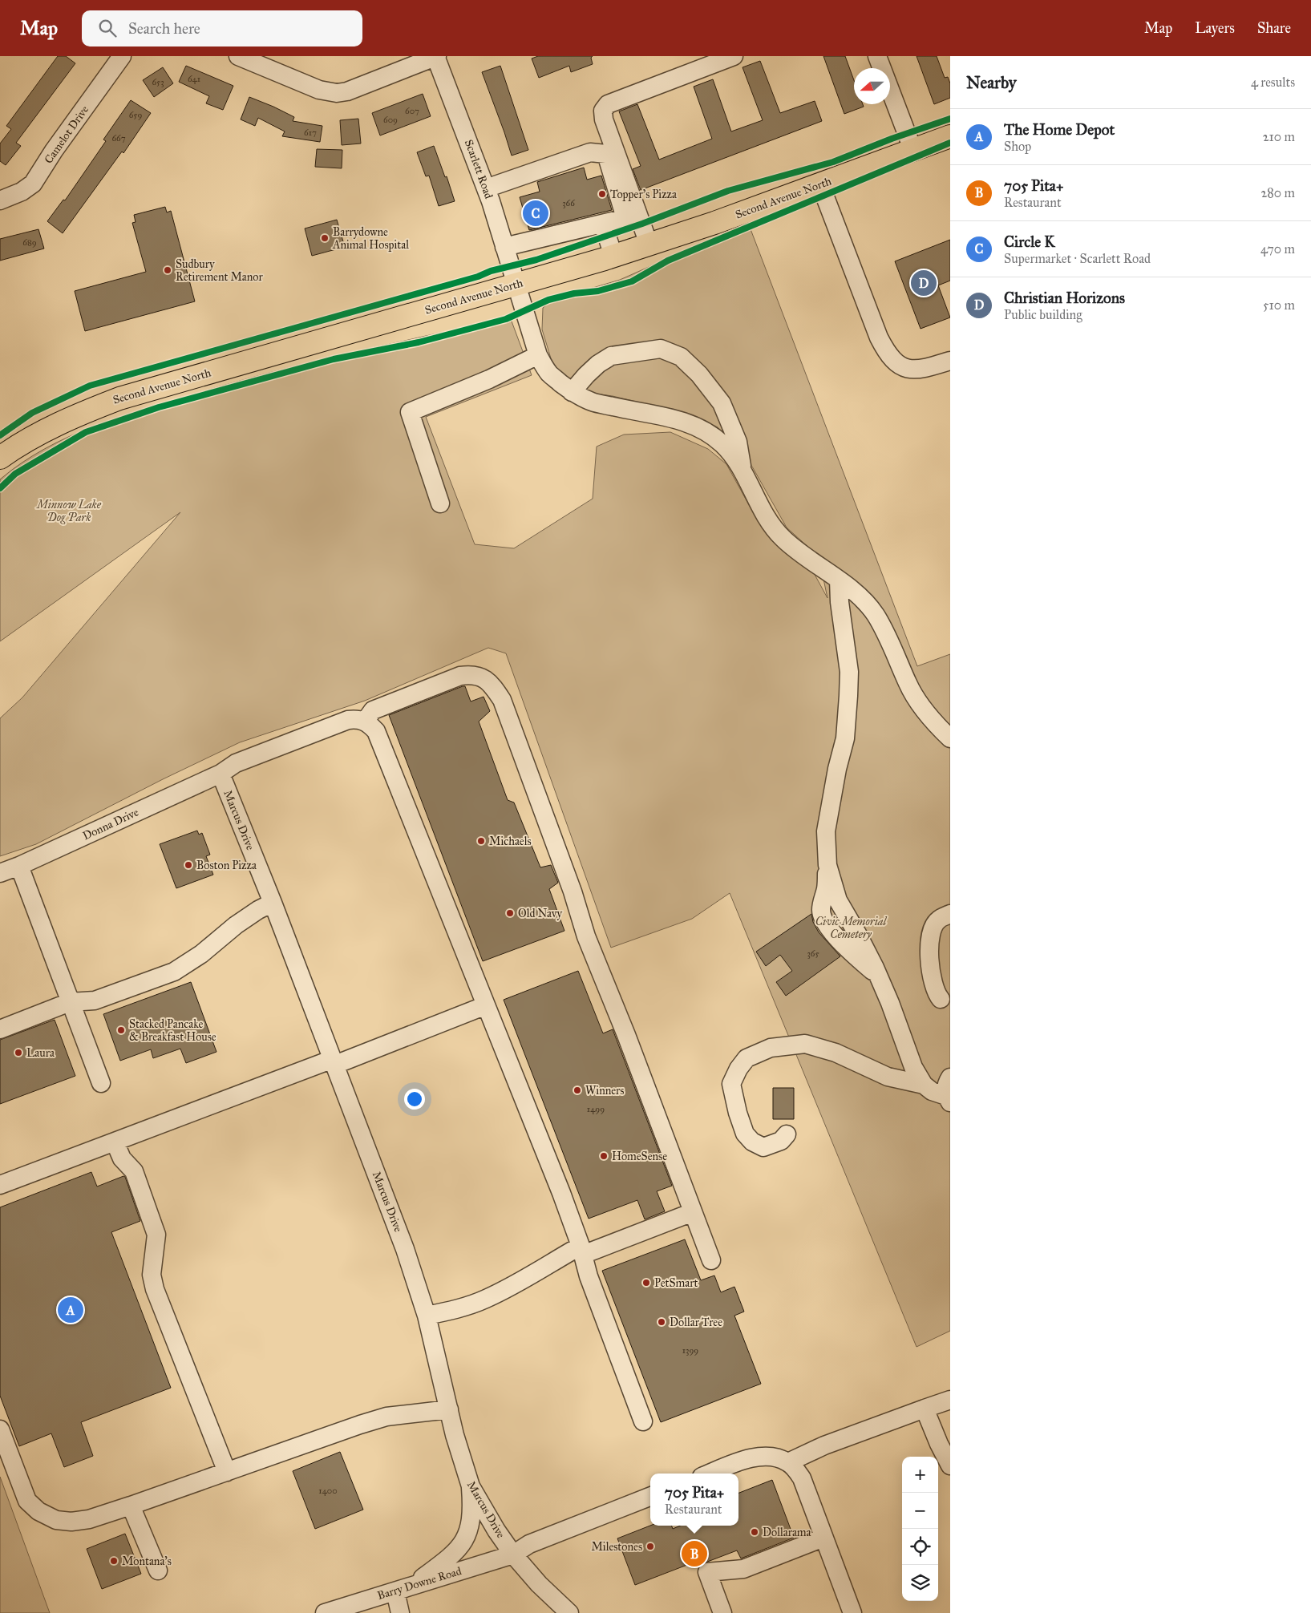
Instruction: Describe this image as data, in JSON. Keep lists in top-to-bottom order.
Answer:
{
  "streets": {
    "main road": ["Second Avenue North"],
    "street": [
      "Camelot Drive",
      "Scarlett Road",
      "Marcus Drive",
      "Donna Drive",
      "Barry Downe Road"
    ]
  },
  "crossings": [
    ["Scarlett Road", "Second Avenue North"],
    ["Marcus Drive", "Donna Drive"],
    ["Marcus Drive", "Barry Downe Road"]
  ],
  "parks": ["Minnow Lake Dog Park", "Civic Memorial Cemetery"],
  "places": [
    "Topper's Pizza",
    "Barrydowne Animal Hospital",
    "Sudbury Retirement Manor",
    "Michaels",
    "Boston Pizza",
    "Old Navy",
    "Stacked Pancake & Breakfast House",
    "Laura",
    "Winners",
    "HomeSense",
    "PetSmart",
    "Dollar Tree",
    "Dollarama",
    "Milestones",
    "Montana's"
  ],
  "house_numbers": [
    "641",
    "653",
    "607",
    "659",
    "609",
    "617",
    "667",
    "366",
    "689",
    "365",
    "1499",
    "1399",
    "1400"
  ],
  "north": "left",
  "page": {
    "header": "Map",
    "search": "Search here",
    "nav": ["Map", "Layers", "Share"],
    "heading": ["Nearby", "4 results"],
    "list": [
      {
        "mark": "A",
        "name": "The Home Depot",
        "note": "Shop",
        "value": "210 m"
      },
      {
        "mark": "B",
        "name": "705 Pita+",
        "note": "Restaurant",
        "value": "280 m"
      },
      {
        "mark": "C",
        "name": "Circle K",
        "note": "Supermarket · Scarlett Road",
        "value": "470 m"
      },
      {
        "mark": "D",
        "name": "Christian Horizons",
        "note": "Public building",
        "value": "510 m"
      }
    ],
    "pins": [
      "C",
      "D",
      "A",
      "B"
    ],
    "map_buttons": ["+", "−"],
    "popup": ["705 Pita+", "Restaurant"]
  }
}
